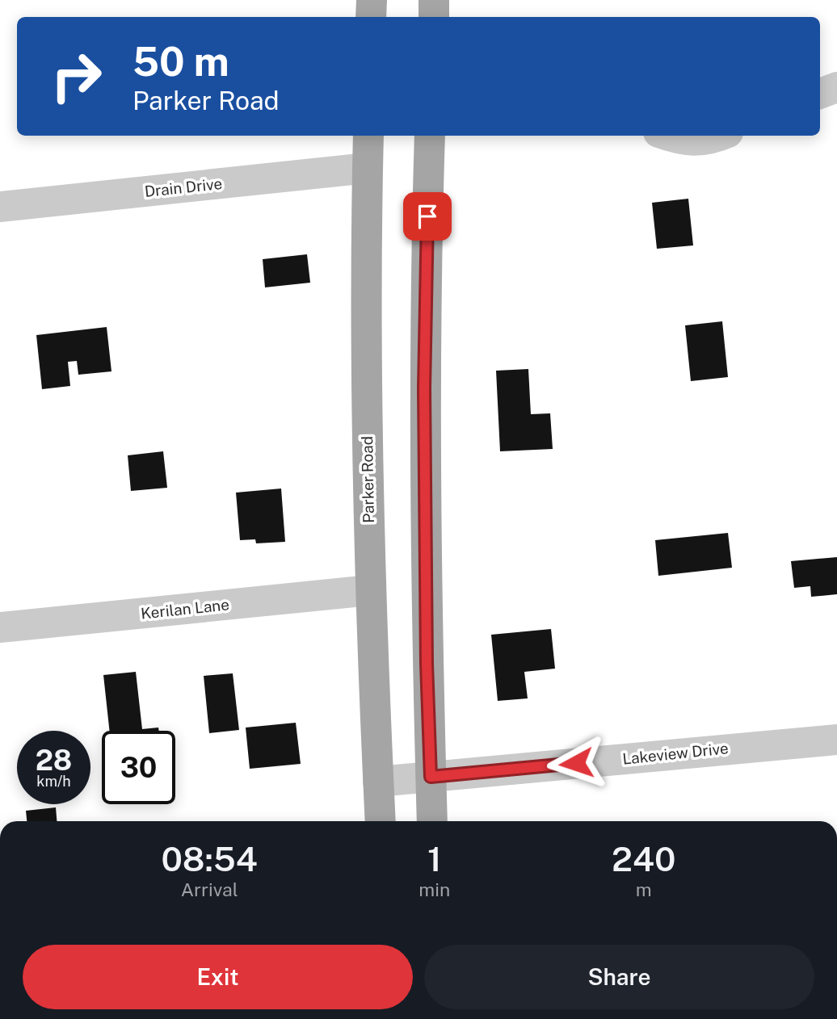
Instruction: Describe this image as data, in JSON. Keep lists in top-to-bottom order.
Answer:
{
  "streets": {
    "main road": ["Parker Road"],
    "street": ["Drain Drive", "Kerilan Lane", "Lakeview Drive"]
  },
  "crossings": [
    ["Drain Drive", "Parker Road"],
    ["Parker Road", "Kerilan Lane"],
    ["Parker Road", "Lakeview Drive"]
  ],
  "page": {
    "turn": ["50 m", "Parker Road"],
    "speed": "28 km/h",
    "limit": "30",
    "eta": [
      "08:54",
      "Arrival",
      "1",
      "min",
      "240",
      "m"
    ],
    "buttons": ["Exit", "Share"]
  }
}
